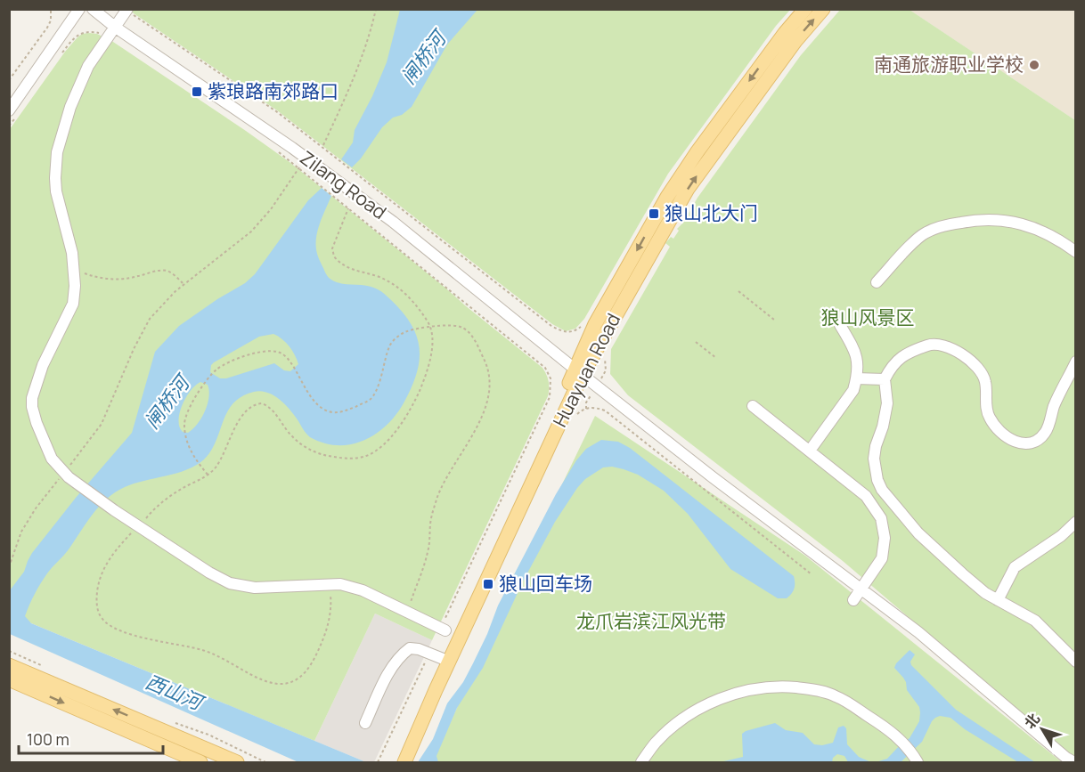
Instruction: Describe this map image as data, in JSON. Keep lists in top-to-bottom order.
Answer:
{
  "streets": {
    "main road": ["Huayuan Road"],
    "street": ["Zilang Road"]
  },
  "crossings": [
    ["Zilang Road", "Huayuan Road"]
  ],
  "water": ["闸桥河", "西山河"],
  "parks": ["狼山风景区", "龙爪岩滨江风光带"],
  "places": {
    "other": ["南通旅游职业学校"],
    "transit": ["紫琅路南郊路口", "狼山北大门", "狼山回车场"]
  },
  "scale_bar": "100 m",
  "north": "top left"
}
